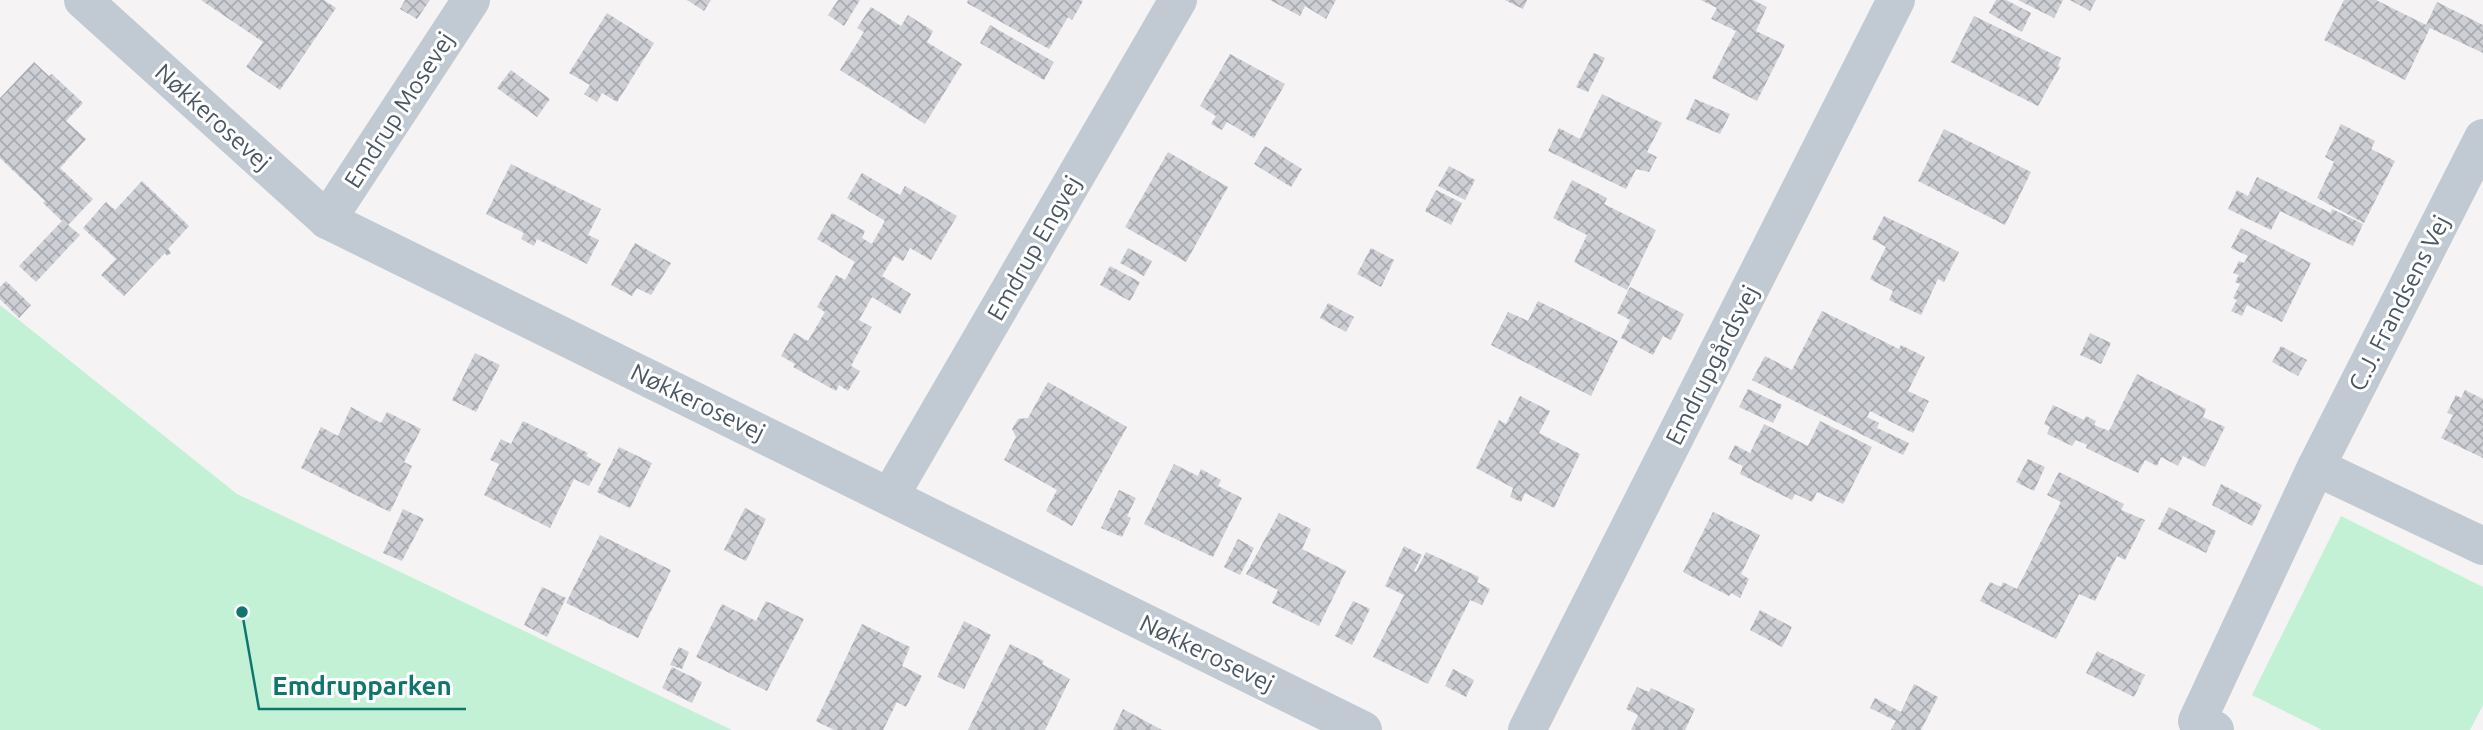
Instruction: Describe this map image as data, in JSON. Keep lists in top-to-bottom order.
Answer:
{
  "streets": {
    "street": [
      "Emdrup Mosevej",
      "Nøkkerosevej",
      "Emdrup Engvej",
      "C.J. Frandsens Vej",
      "Emdrupgårdsvej"
    ]
  },
  "crossings": [
    ["Emdrup Mosevej", "Nøkkerosevej"],
    ["Nøkkerosevej", "Emdrup Engvej"]
  ],
  "places": ["Emdrupparken"]
}
